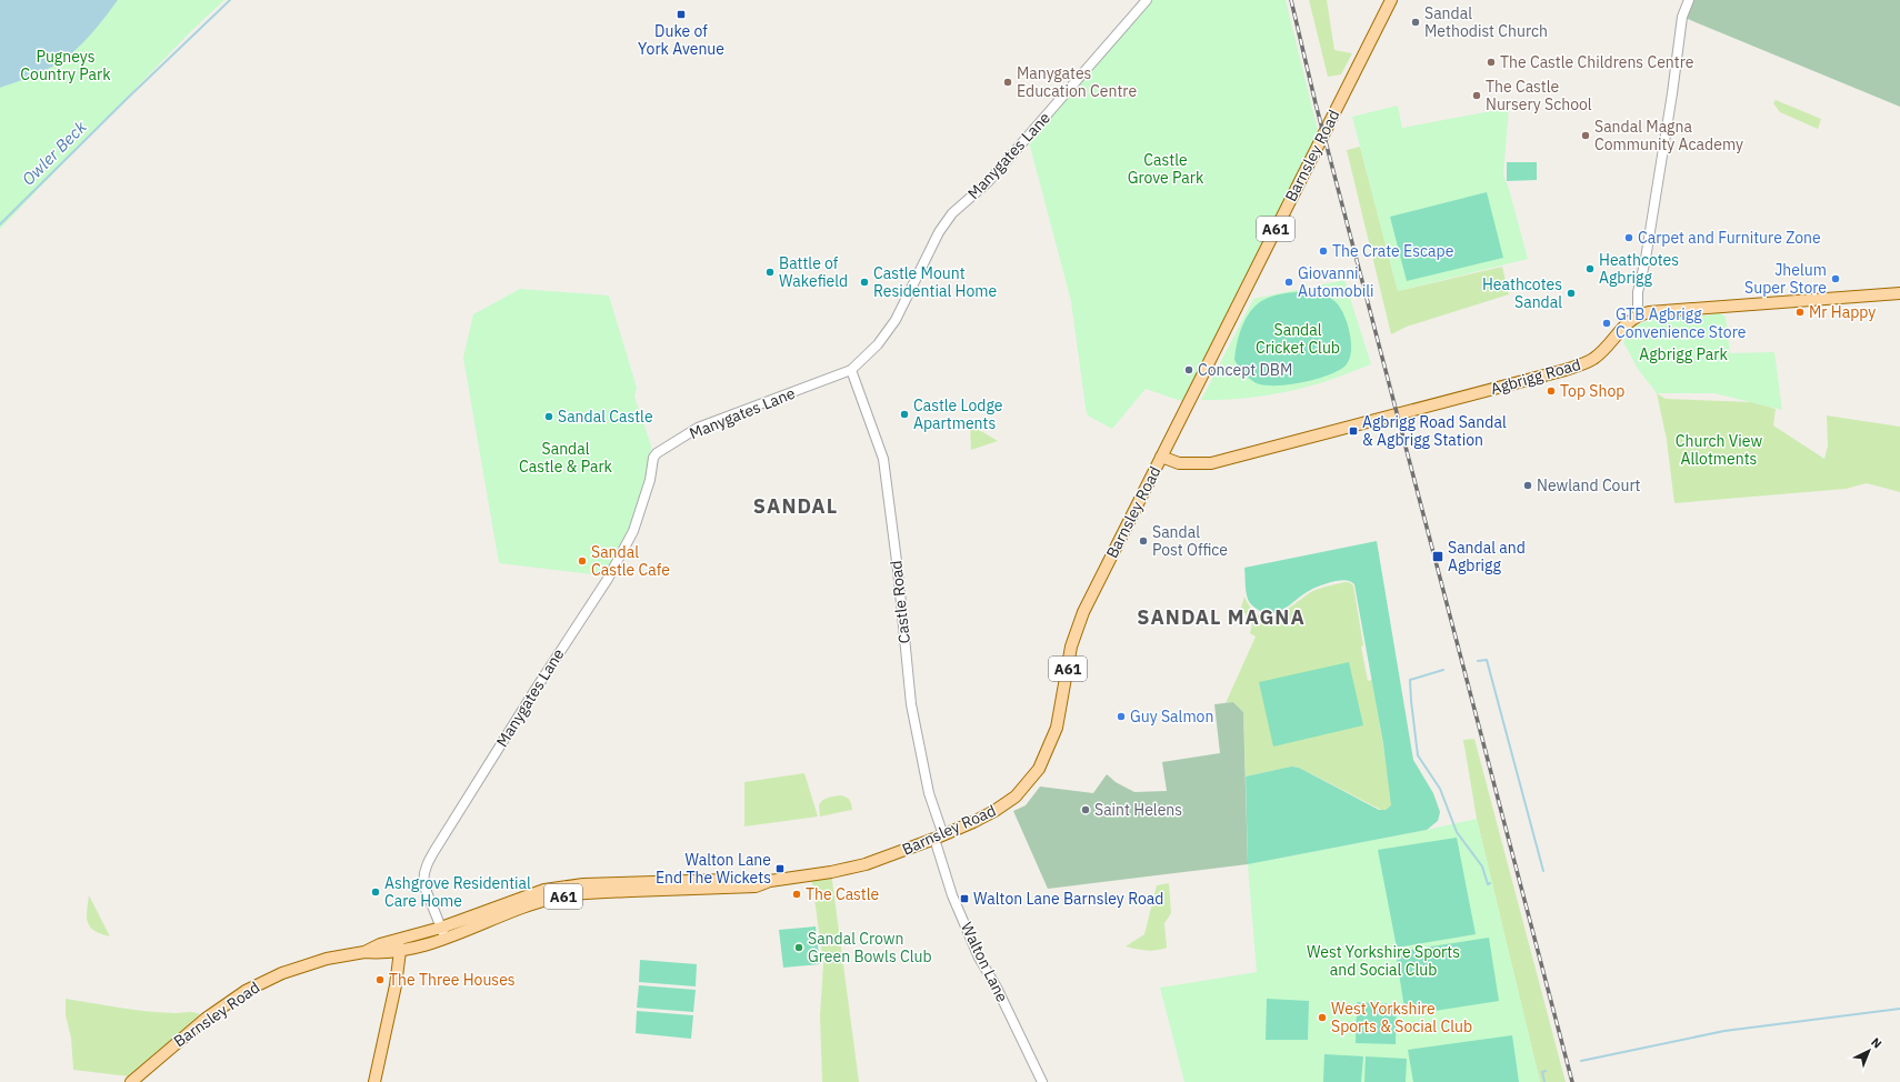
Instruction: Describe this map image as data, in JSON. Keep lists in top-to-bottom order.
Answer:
{
  "streets": {
    "main road": ["Barnsley Road", "A61", "Agbrigg Road"],
    "street": ["Manygates Lane", "Castle Road", "Walton Lane"]
  },
  "crossings": [
    ["Manygates Lane", "Barnsley Road"],
    ["Manygates Lane", "Castle Road"],
    ["Barnsley Road", "Agbrigg Road"],
    ["Barnsley Road", "Castle Road"],
    ["Barnsley Road", "Walton Lane"],
    ["Castle Road", "Walton Lane"]
  ],
  "districts": ["SANDAL", "SANDAL MAGNA"],
  "water": ["Owler Beck"],
  "parks": [
    "Pugneys Country Park",
    "Castle Grove Park",
    "Sandal Cricket Club",
    "Agbrigg Park",
    "Church View Allotments",
    "Sandal Castle & Park",
    "West Yorkshire Sports and Social Club"
  ],
  "places": {
    "transit": [
      "Duke of York Avenue",
      "Agbrigg Road Sandal & Agbrigg Station",
      "Sandal and Agbrigg",
      "Walton Lane End The Wickets",
      "Walton Lane Barnsley Road"
    ],
    "other": [
      "Sandal Methodist Church",
      "The Castle Childrens Centre",
      "Manygates Education Centre",
      "The Castle Nursery School",
      "Sandal Magna Community Academy",
      "Carpet and Furniture Zone",
      "The Crate Escape",
      "Heathcotes Agbrigg",
      "Battle of Wakefield",
      "Jhelum Super Store",
      "Castle Mount Residential Home",
      "Giovanni Automobili",
      "Heathcotes Sandal",
      "Mr Happy",
      "GTB Agbrigg Convenience Store",
      "Concept DBM",
      "Top Shop",
      "Castle Lodge Apartments",
      "Sandal Castle",
      "Newland Court",
      "Sandal Post Office",
      "Sandal Castle Cafe",
      "Guy Salmon",
      "Saint Helens",
      "Ashgrove Residential Care Home",
      "The Castle",
      "Sandal Crown Green Bowls Club",
      "The Three Houses",
      "West Yorkshire Sports & Social Club"
    ]
  },
  "north": "top right"
}
